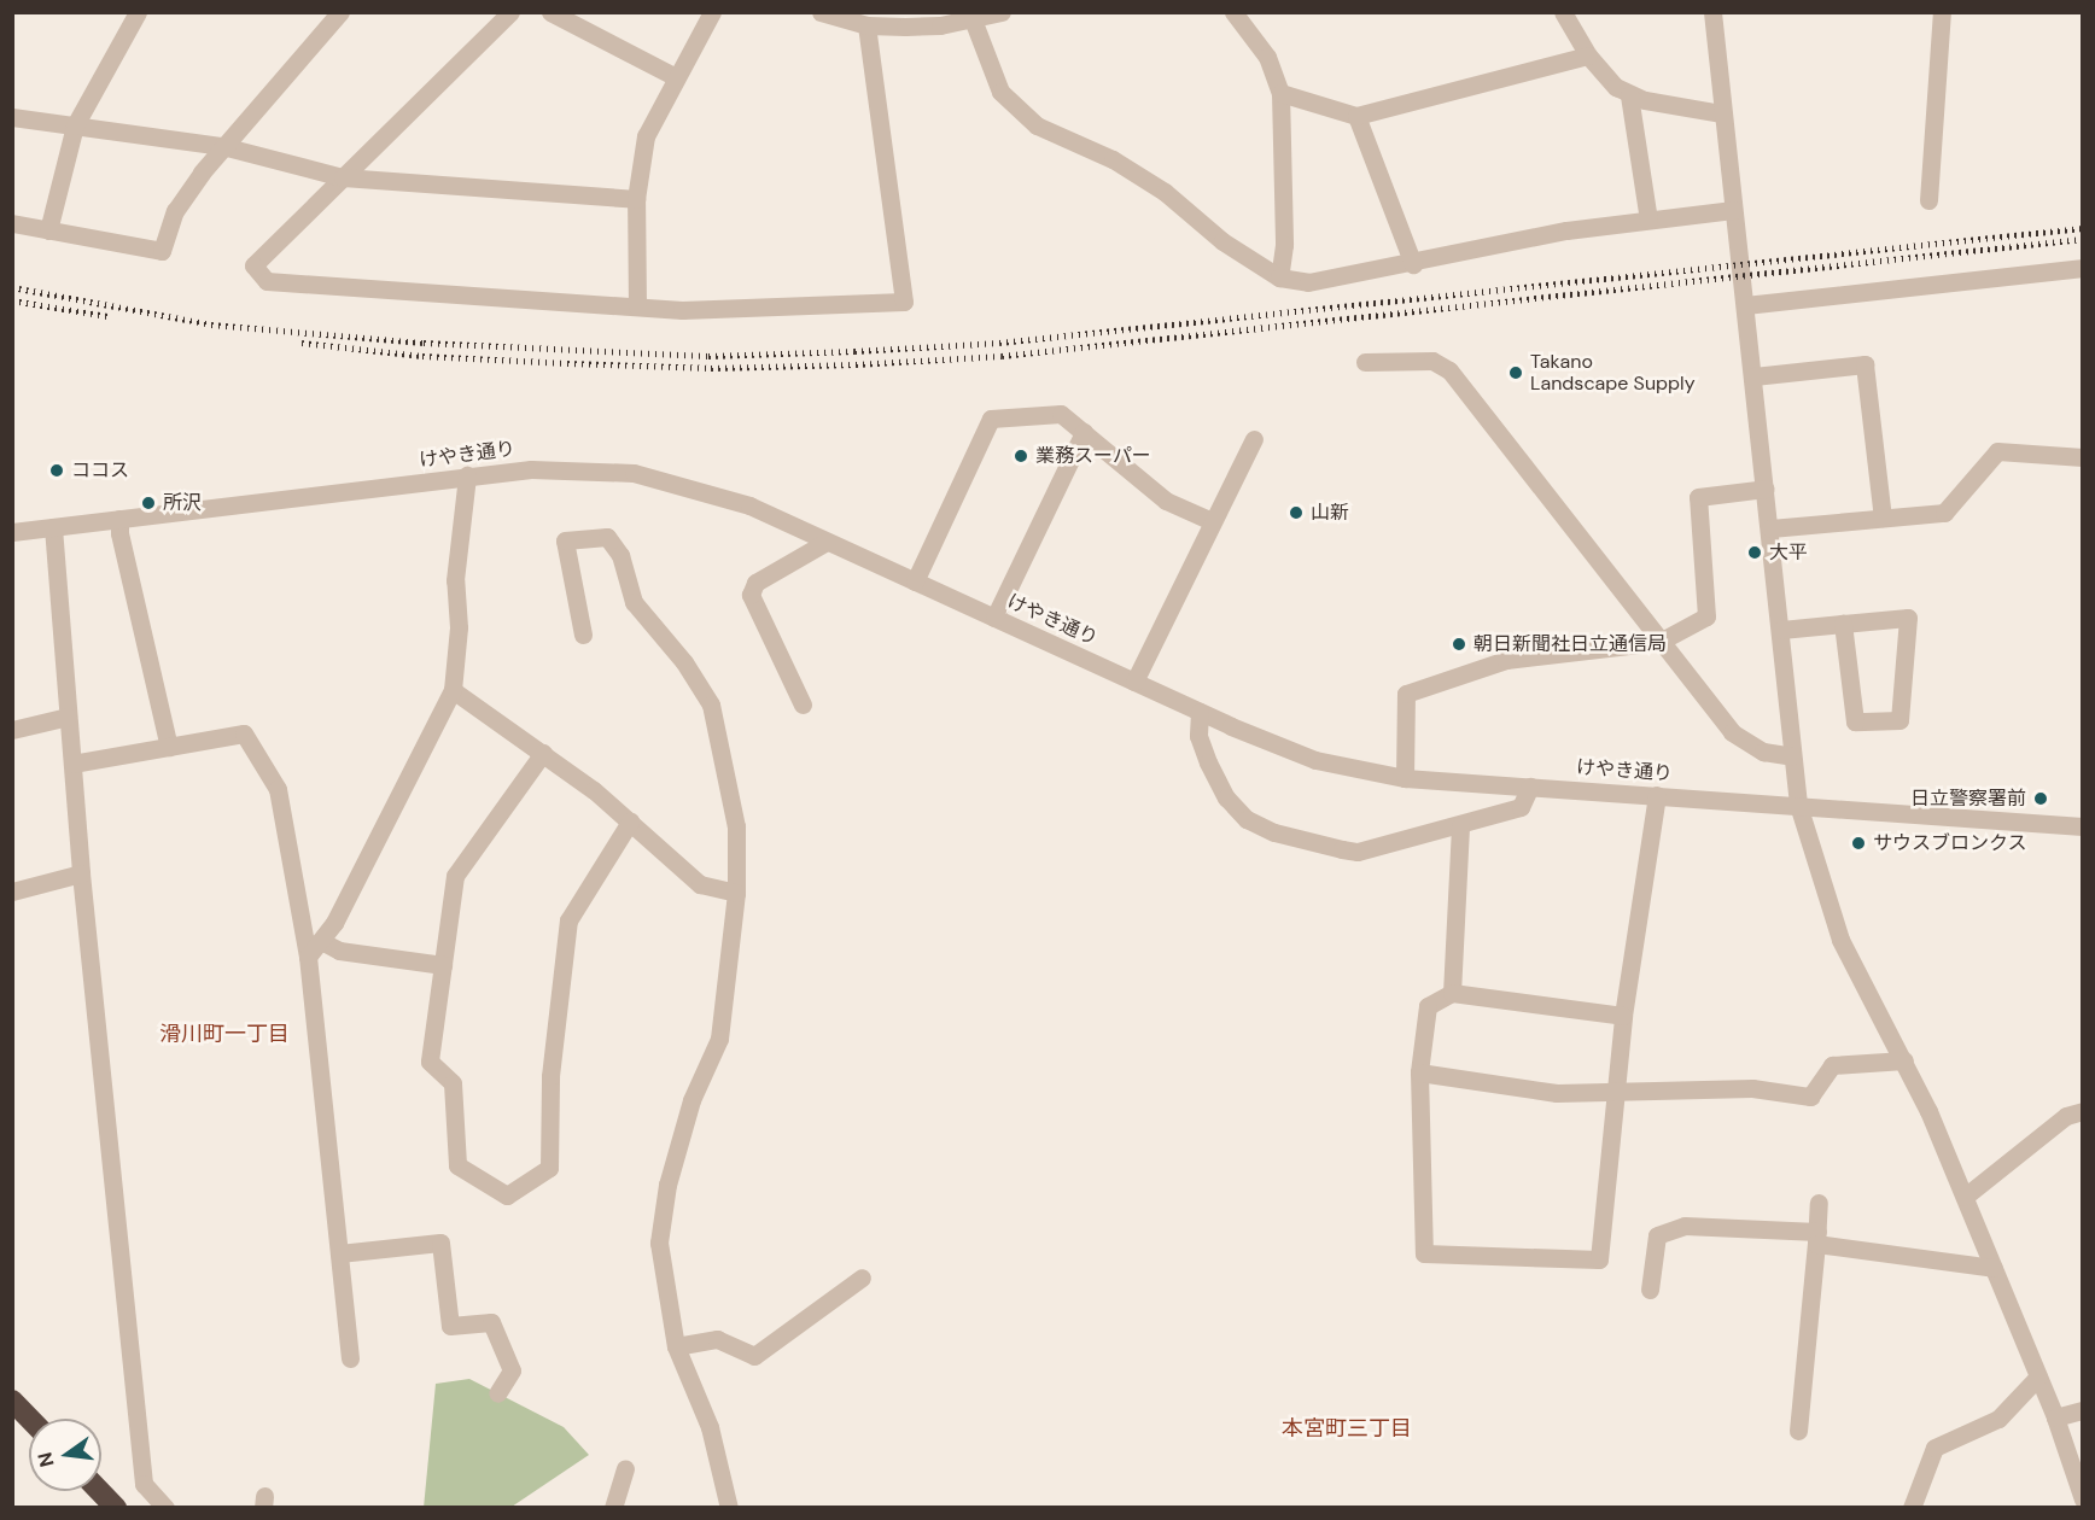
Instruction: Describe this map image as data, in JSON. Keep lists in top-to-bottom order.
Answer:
{
  "streets": {
    "street": ["けやき通り"]
  },
  "districts": ["滑川町一丁目", "本宮町三丁目"],
  "places": [
    "Takano Landscape Supply",
    "業務スーパー",
    "ココス",
    "所沢",
    "山新",
    "大平",
    "朝日新聞社日立通信局",
    "日立警察署前",
    "サウスブロンクス"
  ],
  "north": "left"
}
